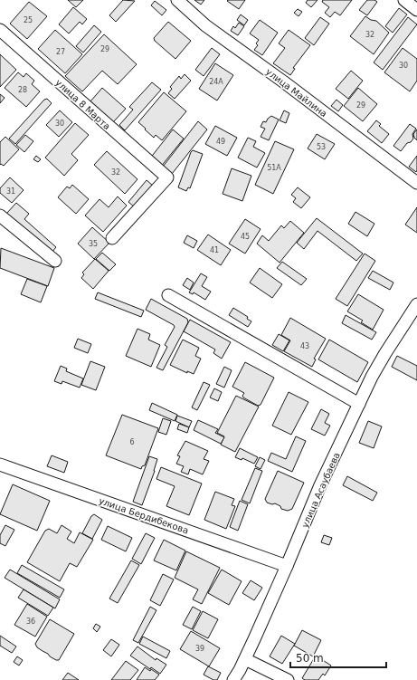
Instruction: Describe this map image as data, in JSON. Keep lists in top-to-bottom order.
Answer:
{
  "streets": {
    "street": [
      "улица Майлина",
      "улица 8 Марта",
      "улица Асаубаева",
      "улица Бердибекова"
    ]
  },
  "crossings": [
    ["улица Асаубаева", "улица Бердибекова"]
  ],
  "house_numbers": [
    "25",
    "32",
    "29",
    "27",
    "30",
    "24А",
    "28",
    "29",
    "30",
    "49",
    "53",
    "51А",
    "32",
    "31",
    "45",
    "35",
    "41",
    "43",
    "6",
    "36",
    "39"
  ],
  "scale_bar": "50 m"
}
